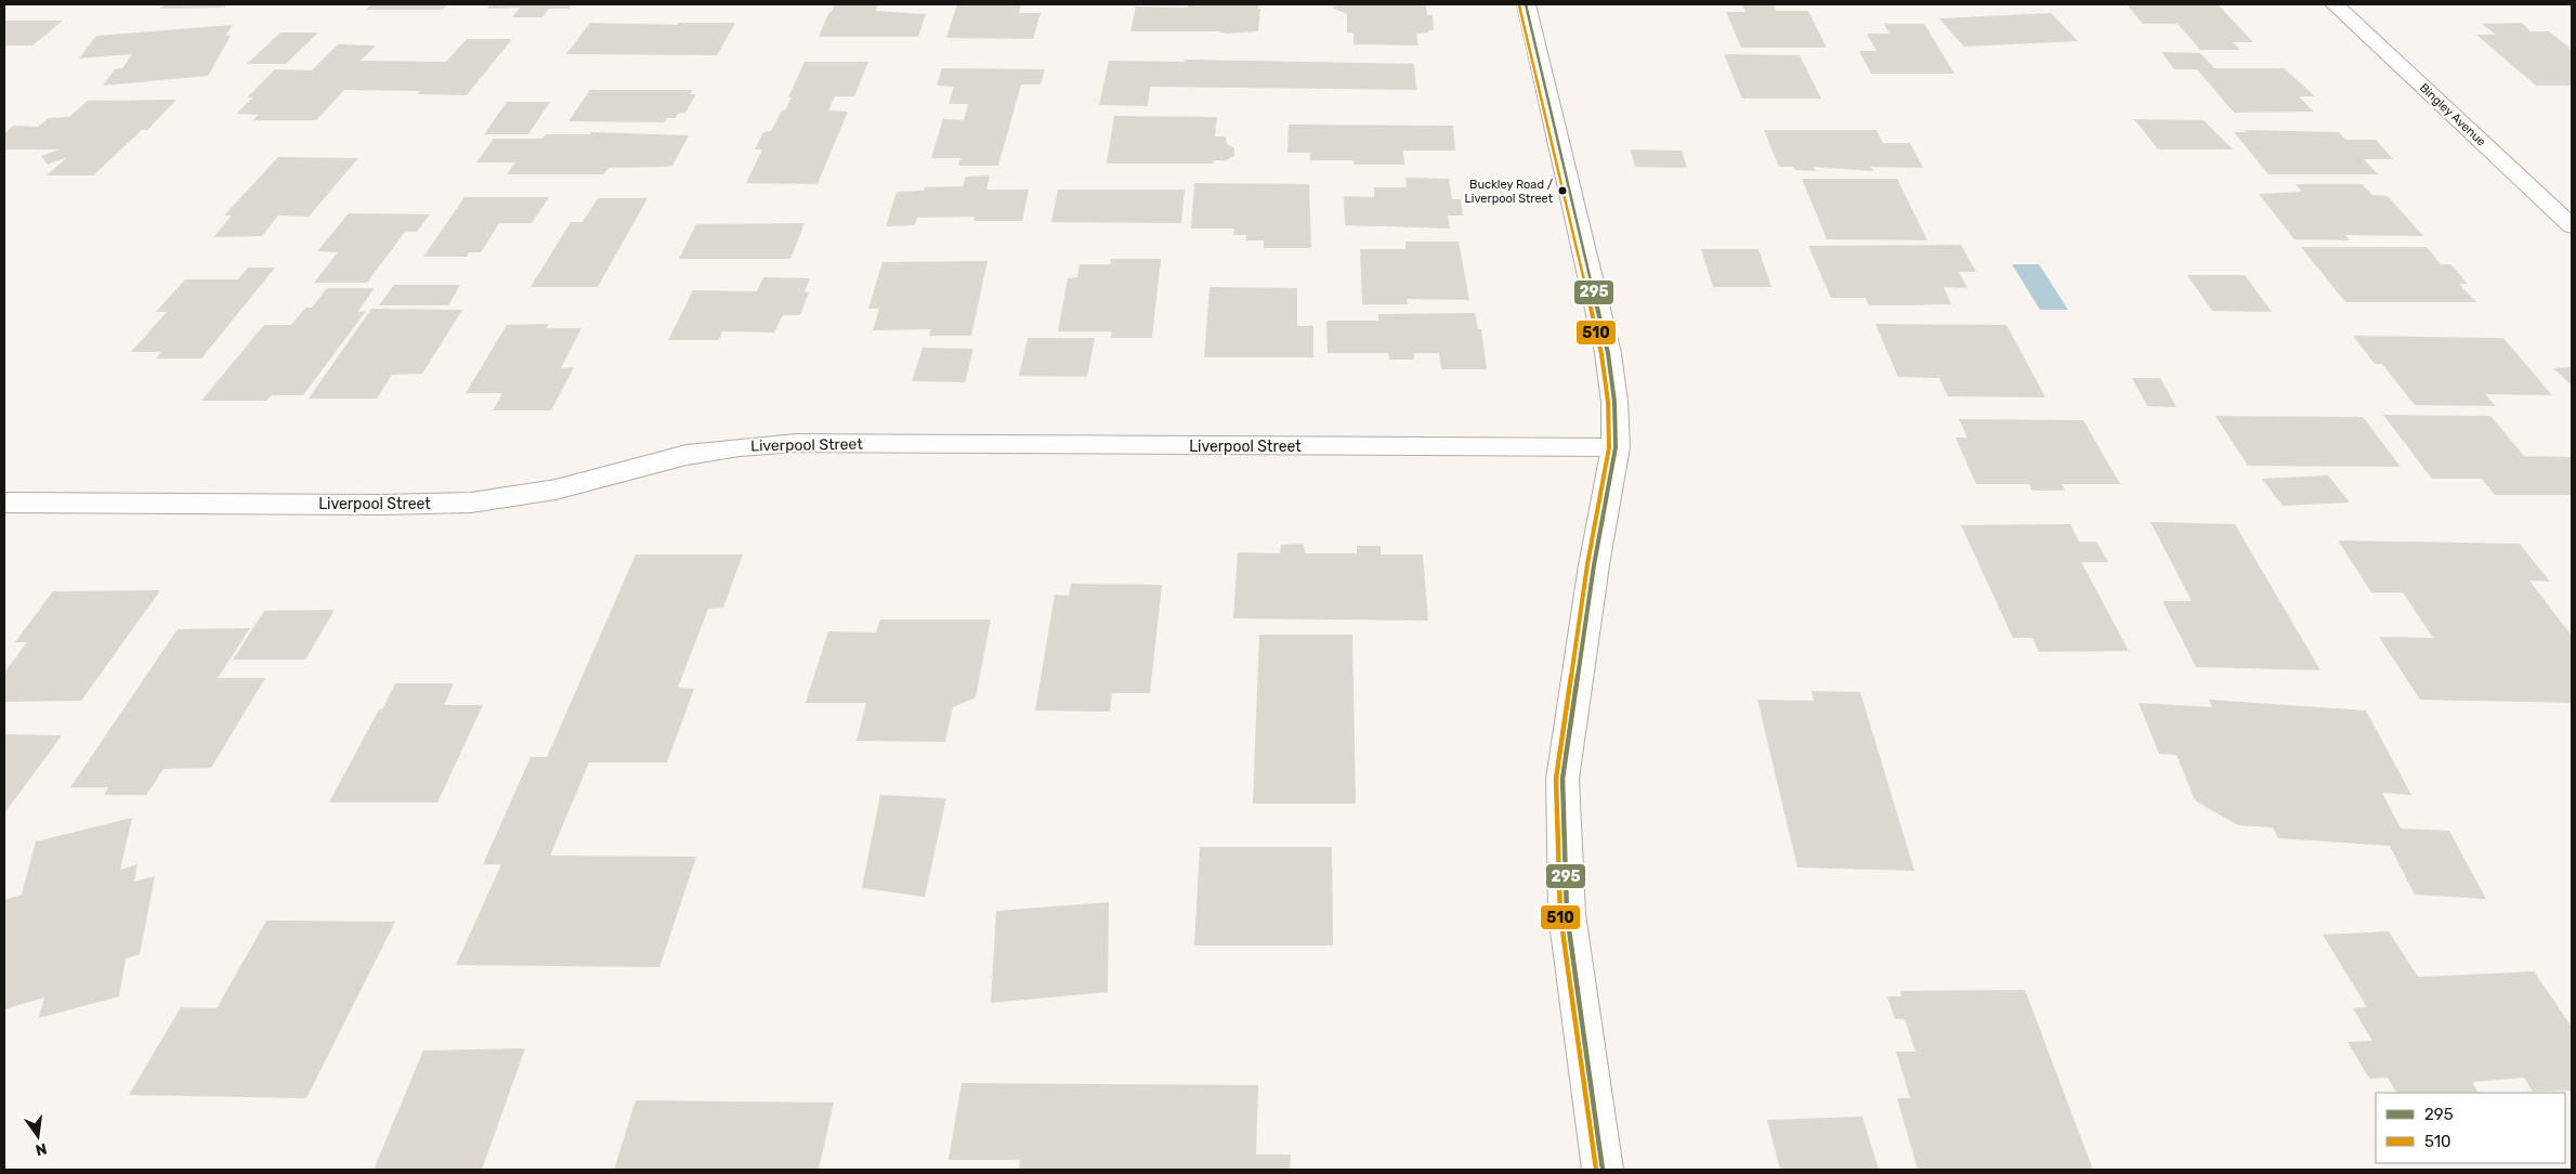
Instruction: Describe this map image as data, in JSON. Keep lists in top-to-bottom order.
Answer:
{
  "streets": {
    "street": ["Bingley Avenue", "Liverpool Street"]
  },
  "places": ["Buckley Road / Liverpool Street"],
  "lines": ["transit line 295", "transit line 510"],
  "legend": ["295", "510"],
  "north": "bottom"
}
